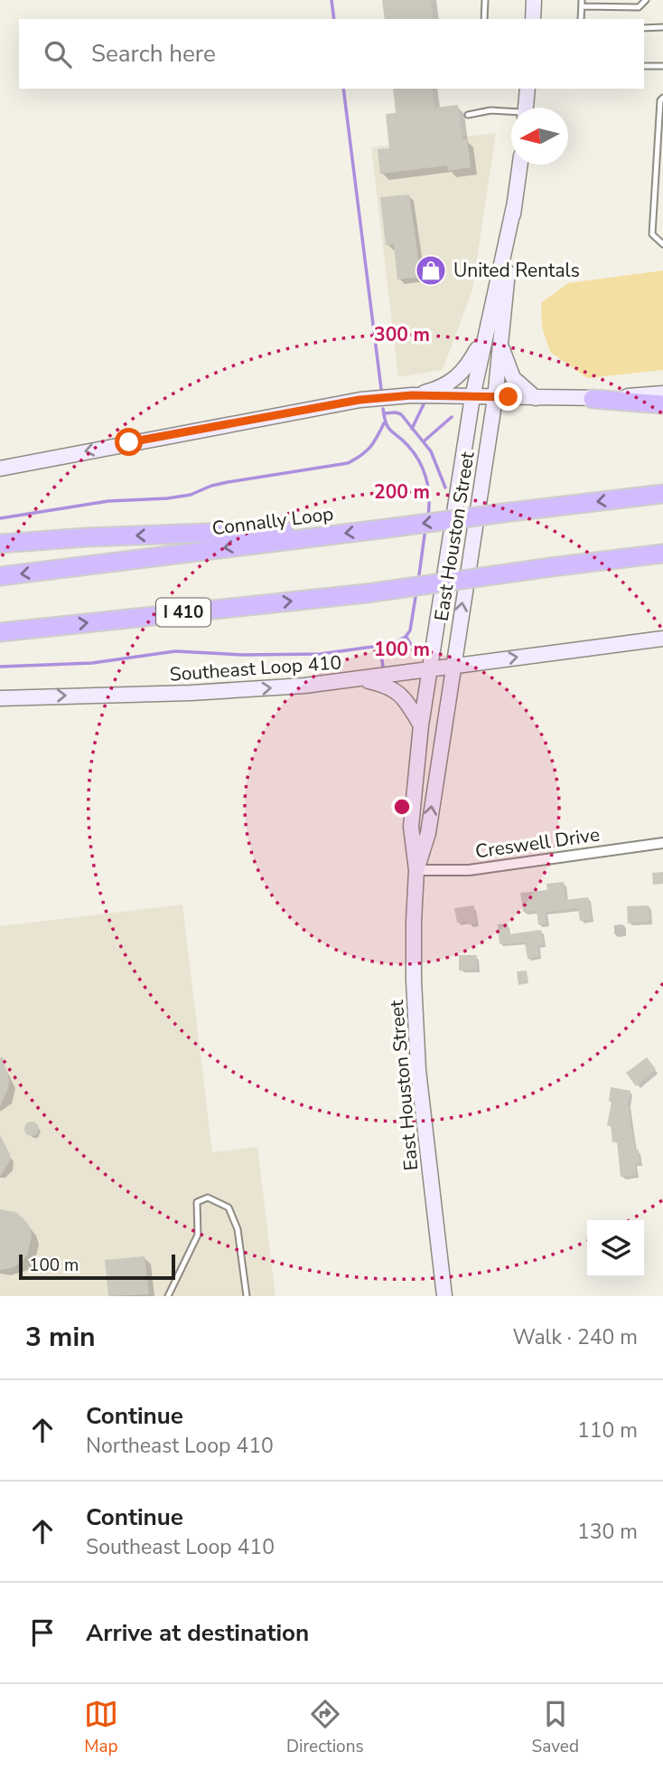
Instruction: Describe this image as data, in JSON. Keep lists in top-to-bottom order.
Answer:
{
  "streets": {
    "highway": ["Connally Loop", "I 410"],
    "main road": ["East Houston Street", "Southeast Loop 410"],
    "street": ["Creswell Drive"]
  },
  "crossings": [
    ["East Houston Street", "Southeast Loop 410"],
    ["East Houston Street", "Creswell Drive"]
  ],
  "one_way": ["Southeast Loop 410"],
  "places": {
    "shop": ["United Rentals"]
  },
  "scale_bar": "100 m",
  "north": "left",
  "page": {
    "search": "Search here",
    "scale": "100 m",
    "heading": ["3 min", "Walk · 240 m"],
    "list": [
      ["Continue", "Northeast Loop 410", "110 m"],
      ["Continue", "Southeast Loop 410", "130 m"],
      "Arrive at destination"
    ],
    "nav": ["Map", "Directions", "Saved"]
  },
  "rings": ["300 m", "200 m", "100 m"]
}
